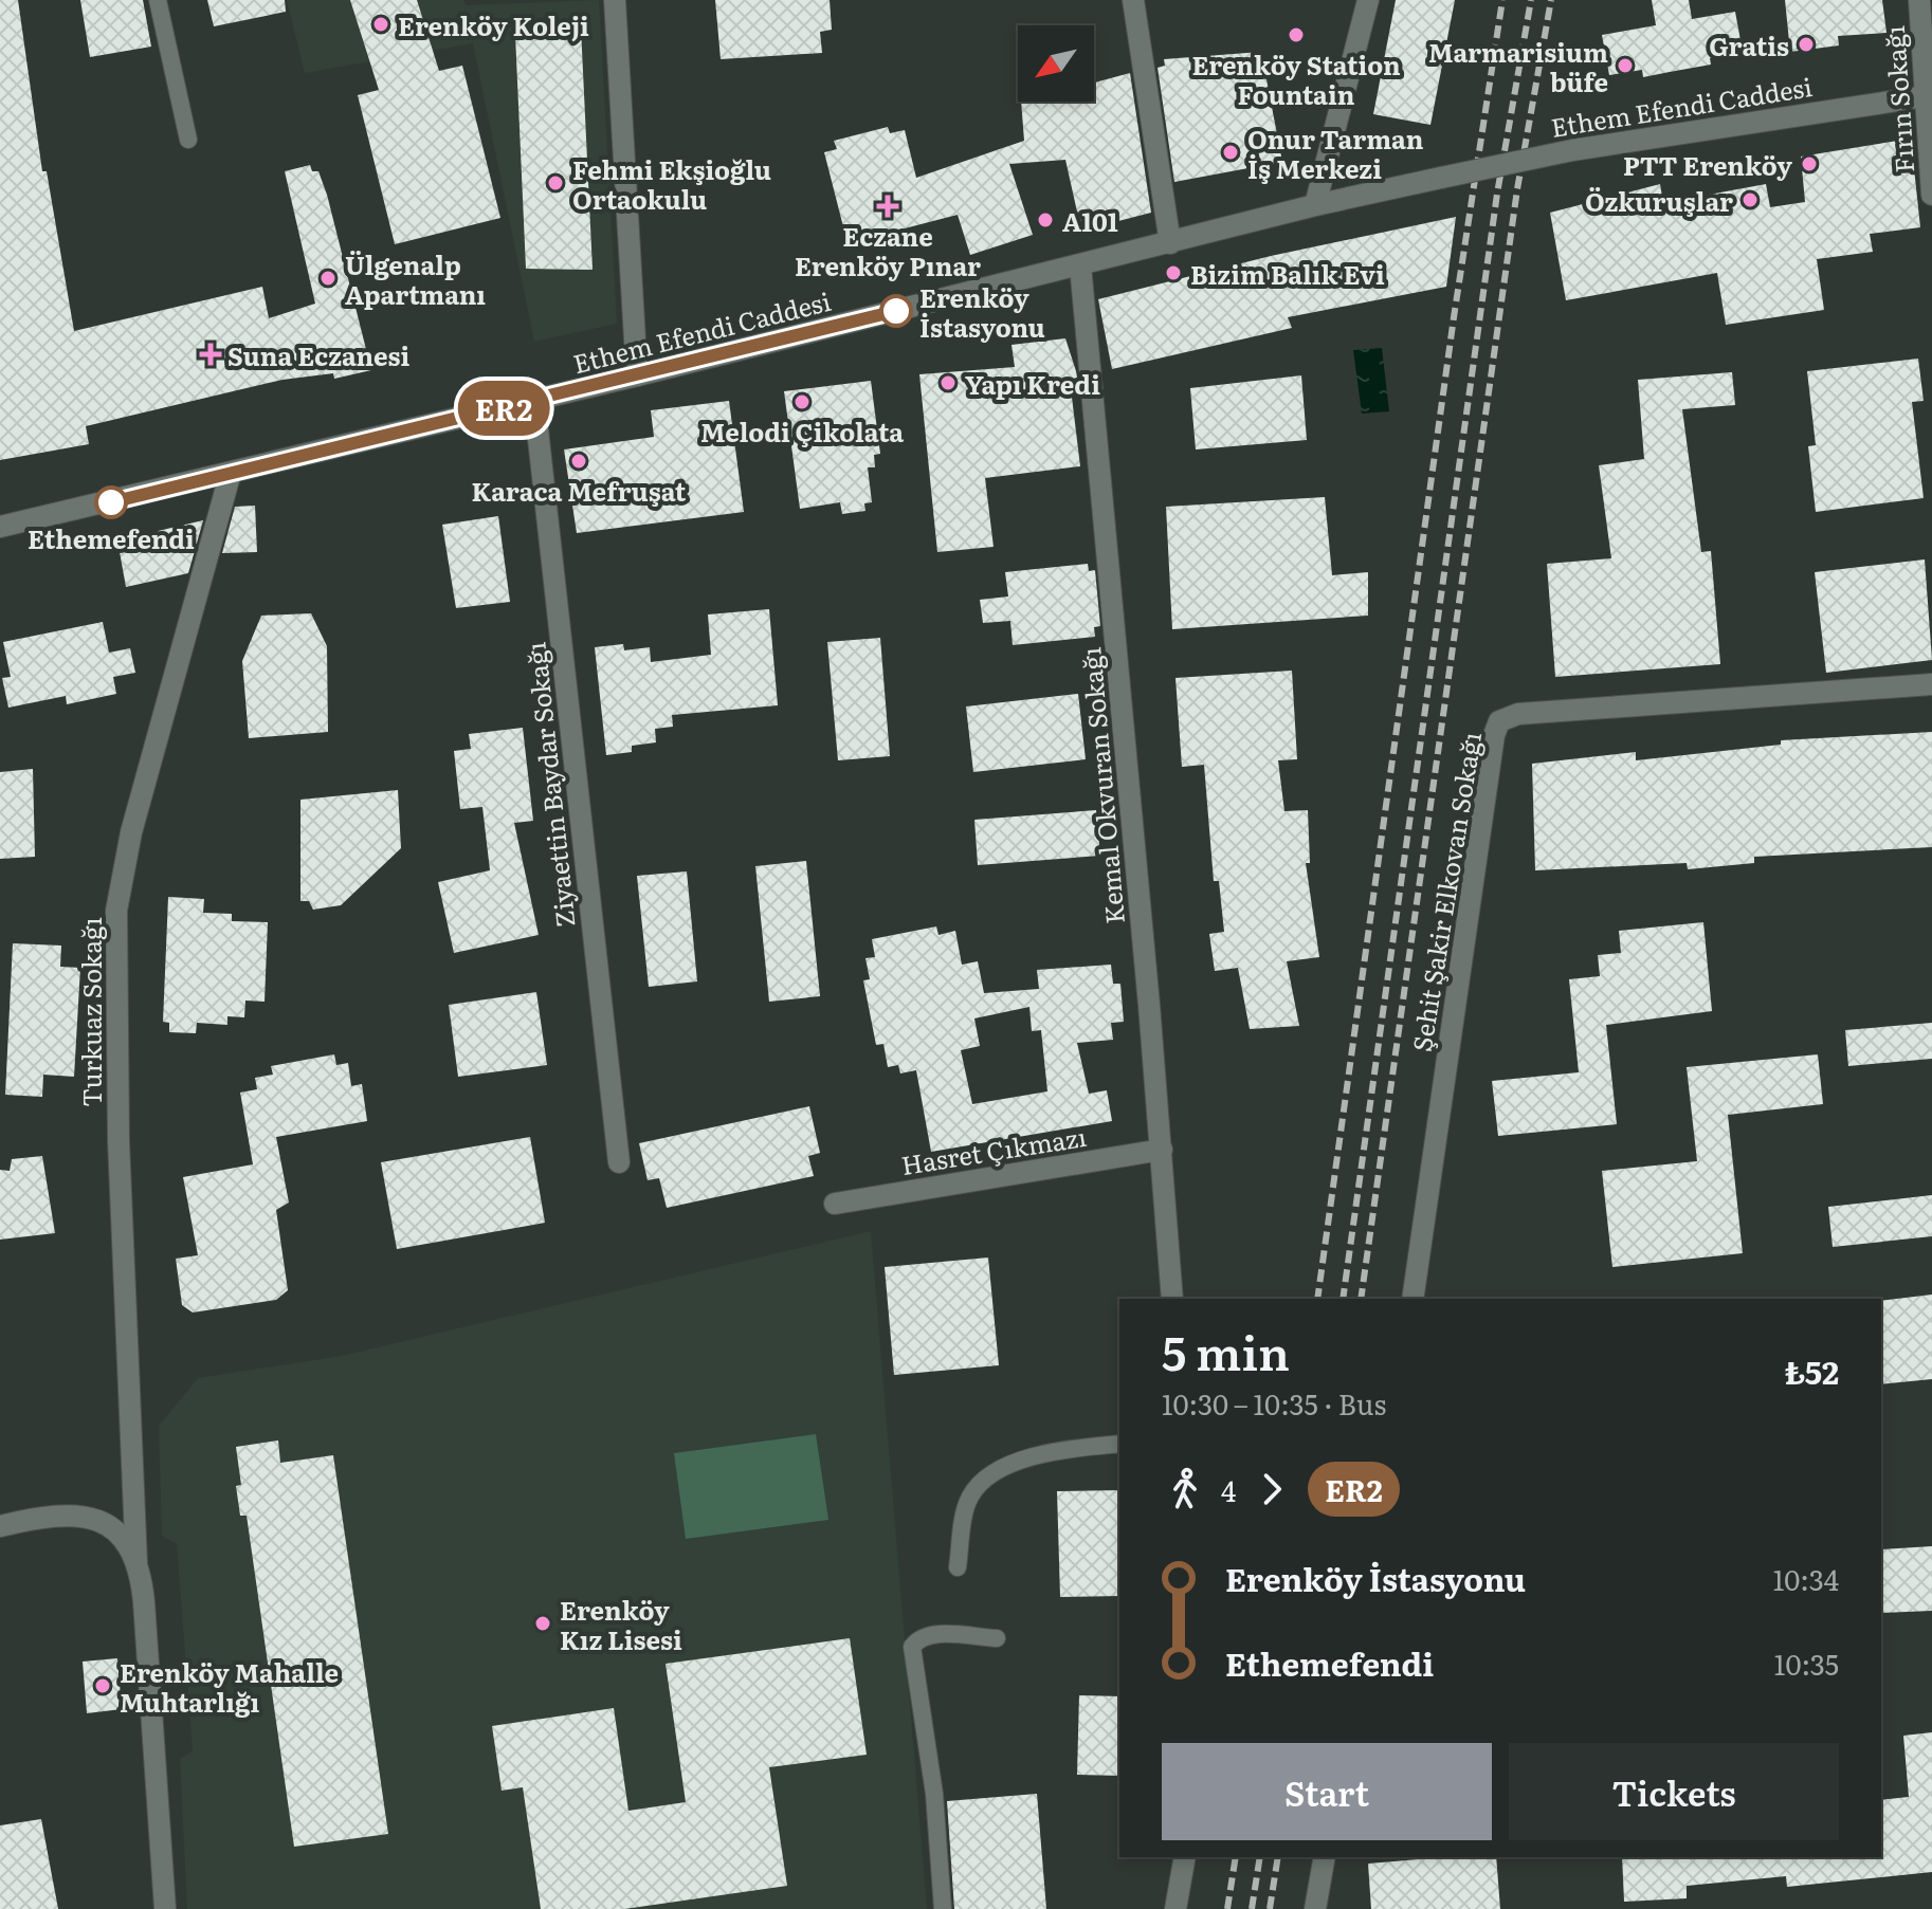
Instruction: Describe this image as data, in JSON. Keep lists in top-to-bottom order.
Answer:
{
  "streets": {
    "street": [
      "Fırın Sokağı",
      "Ethem Efendi Caddesi",
      "Ziyaettin Baydar Sokağı",
      "Kemal Okvuran Sokağı",
      "Şehit Şakir Elkovan Sokağı",
      "Turkuaz Sokağı",
      "Hasret Çıkmazı"
    ]
  },
  "crossings": [
    ["Fırın Sokağı", "Ethem Efendi Caddesi"],
    ["Ethem Efendi Caddesi", "Ziyaettin Baydar Sokağı"],
    ["Ethem Efendi Caddesi", "Kemal Okvuran Sokağı"],
    ["Ethem Efendi Caddesi", "Turkuaz Sokağı"],
    ["Kemal Okvuran Sokağı", "Hasret Çıkmazı"]
  ],
  "places": {
    "other": [
      "Erenköy Koleji",
      "Erenköy Station Fountain",
      "Gratis",
      "Marmarisium büfe",
      "Onur Tarman İş Merkezi",
      "PTT Erenköy",
      "Fehmi Ekşioğlu Ortaokulu",
      "Özkuruşlar",
      "A101",
      "Bizim Balık Evi",
      "Ülgenalp Apartmanı",
      "Erenköy İstasyonu",
      "Yapı Kredi",
      "Melodi Çikolata",
      "Karaca Mefruşat",
      "Ethemefendi",
      "Erenköy Kız Lisesi",
      "Erenköy Mahalle Muhtarlığı"
    ],
    "health": ["Eczane Erenköy Pınar", "Suna Eczanesi"]
  },
  "lines": ["bus line ER2"],
  "north": "bottom left",
  "page": {
    "on_map": "ER2",
    "heading": ["5 min", "10:30 – 10:35 · Bus", "₺52"],
    "legs": ["4", "ER2"],
    "list": [
      {
        "name": "Erenköy İstasyonu",
        "value": "10:34"
      },
      {
        "name": "Ethemefendi",
        "value": "10:35"
      }
    ],
    "buttons": ["Start", "Tickets"]
  }
}
